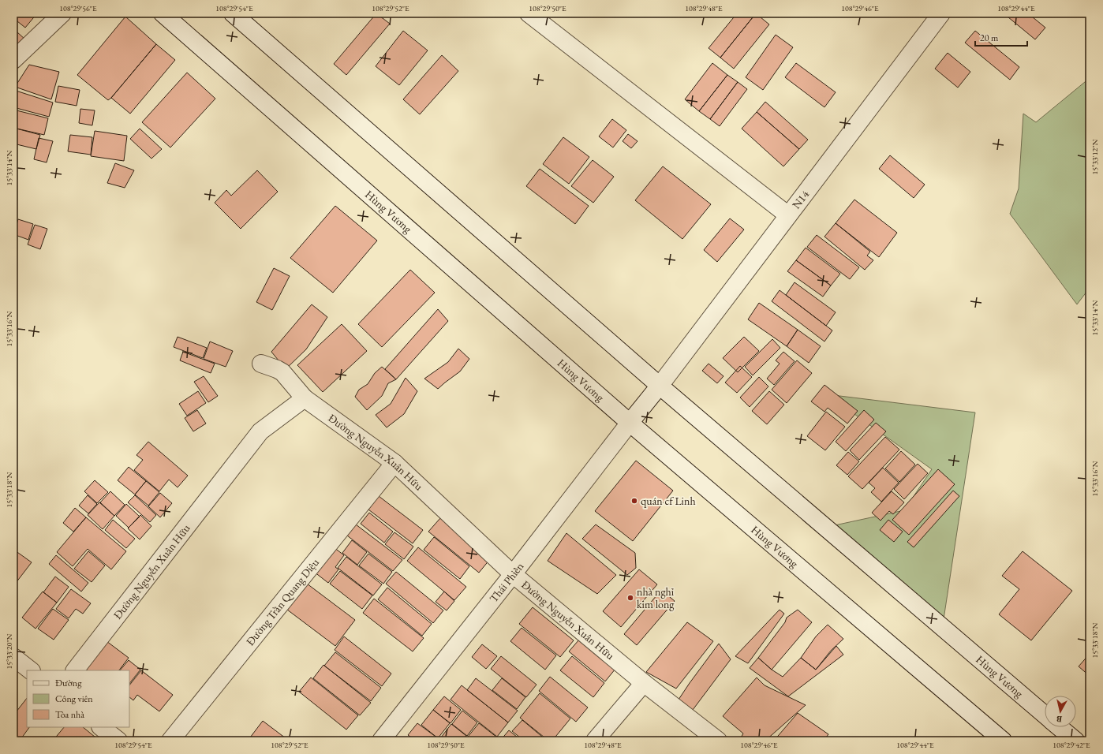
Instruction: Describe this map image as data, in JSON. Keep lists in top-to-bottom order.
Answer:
{
  "streets": {
    "street": [
      "N14",
      "Hùng Vương",
      "Đường Nguyễn Xuân Hữu",
      "Thái Phiên",
      "Đường Trần Quang Diệu"
    ]
  },
  "crossings": [
    ["N14", "Hùng Vương"],
    ["N14", "Thái Phiên"],
    ["Hùng Vương", "Thái Phiên"],
    ["Đường Nguyễn Xuân Hữu", "Thái Phiên"],
    ["Đường Nguyễn Xuân Hữu", "Đường Trần Quang Diệu"]
  ],
  "places": ["quán cf Linh", "nhà nghỉ kim long"],
  "legend": ["Đường", "Công viên", "Tòa nhà"],
  "scale_bar": "20 m",
  "north": "bottom",
  "coordinates": [
    "108°29'56\"E",
    "108°29'54\"E",
    "108°29'52\"E",
    "108°29'50\"E",
    "108°29'48\"E",
    "108°29'46\"E",
    "108°29'44\"E",
    "15°33'12\"N",
    "15°33'14\"N",
    "15°33'16\"N",
    "15°33'18\"N",
    "15°33'20\"N",
    "108°29'42\"E"
  ]
}
